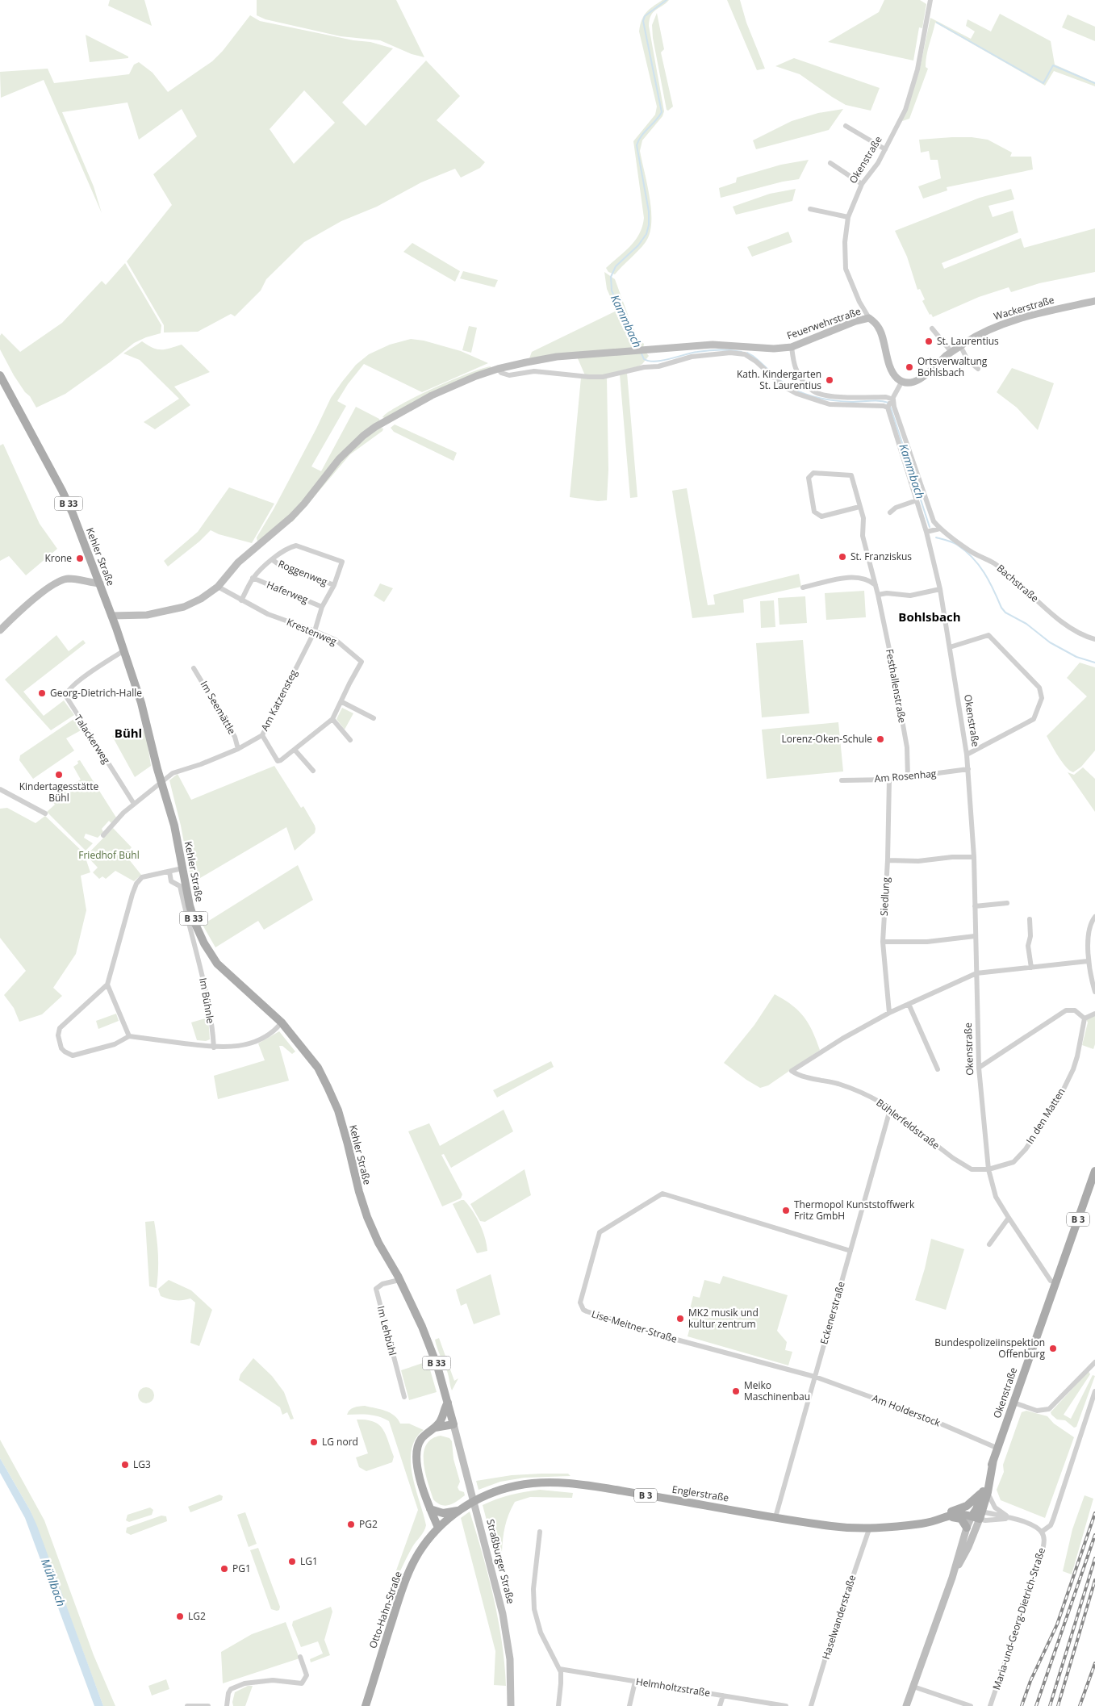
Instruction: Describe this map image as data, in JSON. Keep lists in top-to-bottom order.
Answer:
{
  "streets": {
    "main road": [
      "Okenstraße",
      "B 33",
      "Kehler Straße",
      "B 3",
      "Englerstraße",
      "Otto-Hahn-Straße"
    ],
    "street": [
      "Wackerstraße",
      "Feuerwehrstraße",
      "Roggenweg",
      "Bachstraße",
      "Haferweg",
      "Krestenweg",
      "Festhallenstraße",
      "Am Katzensteg",
      "Im Seemättle",
      "Talackerweg",
      "Am Rosenhag",
      "Siedlung",
      "Im Bühnle",
      "In den Matten",
      "Bühlerfeldstraße",
      "Eckenerstraße",
      "Lise-Meitner-Straße",
      "Im Lehbühl",
      "Am Holderstock",
      "Straßburger Straße",
      "Haselwanderstraße",
      "Maria-und-Georg-Dietrich-Straße",
      "Helmholtzstraße"
    ]
  },
  "crossings": [
    ["Okenstraße", "Wackerstraße"],
    ["Okenstraße", "Feuerwehrstraße"],
    ["Okenstraße", "Am Rosenhag"],
    ["Okenstraße", "In den Matten"],
    ["Okenstraße", "Bühlerfeldstraße"],
    ["Okenstraße", "B 3"],
    ["Okenstraße", "Am Holderstock"],
    ["Okenstraße", "Englerstraße"],
    ["Feuerwehrstraße", "Kehler Straße"],
    ["Feuerwehrstraße", "Krestenweg"],
    ["Kehler Straße", "Am Katzensteg"],
    ["Kehler Straße", "Talackerweg"],
    ["Kehler Straße", "Im Bühnle"],
    ["Kehler Straße", "Im Lehbühl"],
    ["Kehler Straße", "Straßburger Straße"],
    ["Roggenweg", "Am Katzensteg"],
    ["Haferweg", "Am Katzensteg"],
    ["Krestenweg", "Am Katzensteg"],
    ["Festhallenstraße", "Am Rosenhag"],
    ["Am Katzensteg", "Im Seemättle"],
    ["Am Katzensteg", "Talackerweg"],
    ["Am Rosenhag", "Siedlung"],
    ["Siedlung", "Bühlerfeldstraße"],
    ["In den Matten", "Bühlerfeldstraße"],
    ["Bühlerfeldstraße", "Eckenerstraße"],
    ["Eckenerstraße", "Lise-Meitner-Straße"],
    ["Eckenerstraße", "Am Holderstock"],
    ["Eckenerstraße", "Englerstraße"],
    ["Lise-Meitner-Straße", "Am Holderstock"],
    ["Englerstraße", "Otto-Hahn-Straße"],
    ["Englerstraße", "Haselwanderstraße"]
  ],
  "districts": ["Bohlsbach", "Bühl"],
  "water": ["Kammbach", "Mühlbach"],
  "parks": ["Friedhof Bühl"],
  "places": [
    "St. Laurentius",
    "Ortsverwaltung Bohlsbach",
    "Kath. Kindergarten St. Laurentius",
    "St. Franziskus",
    "Krone",
    "Georg-Dietrich-Halle",
    "Lorenz-Oken-Schule",
    "Kindertagesstätte Bühl",
    "Thermopol Kunststoffwerk Fritz GmbH",
    "MK2 musik und kultur zentrum",
    "Bundespolizeiinspektion Offenburg",
    "Meiko Maschinenbau",
    "LG nord",
    "LG3",
    "PG2",
    "LG1",
    "PG1",
    "LG2"
  ]
}
